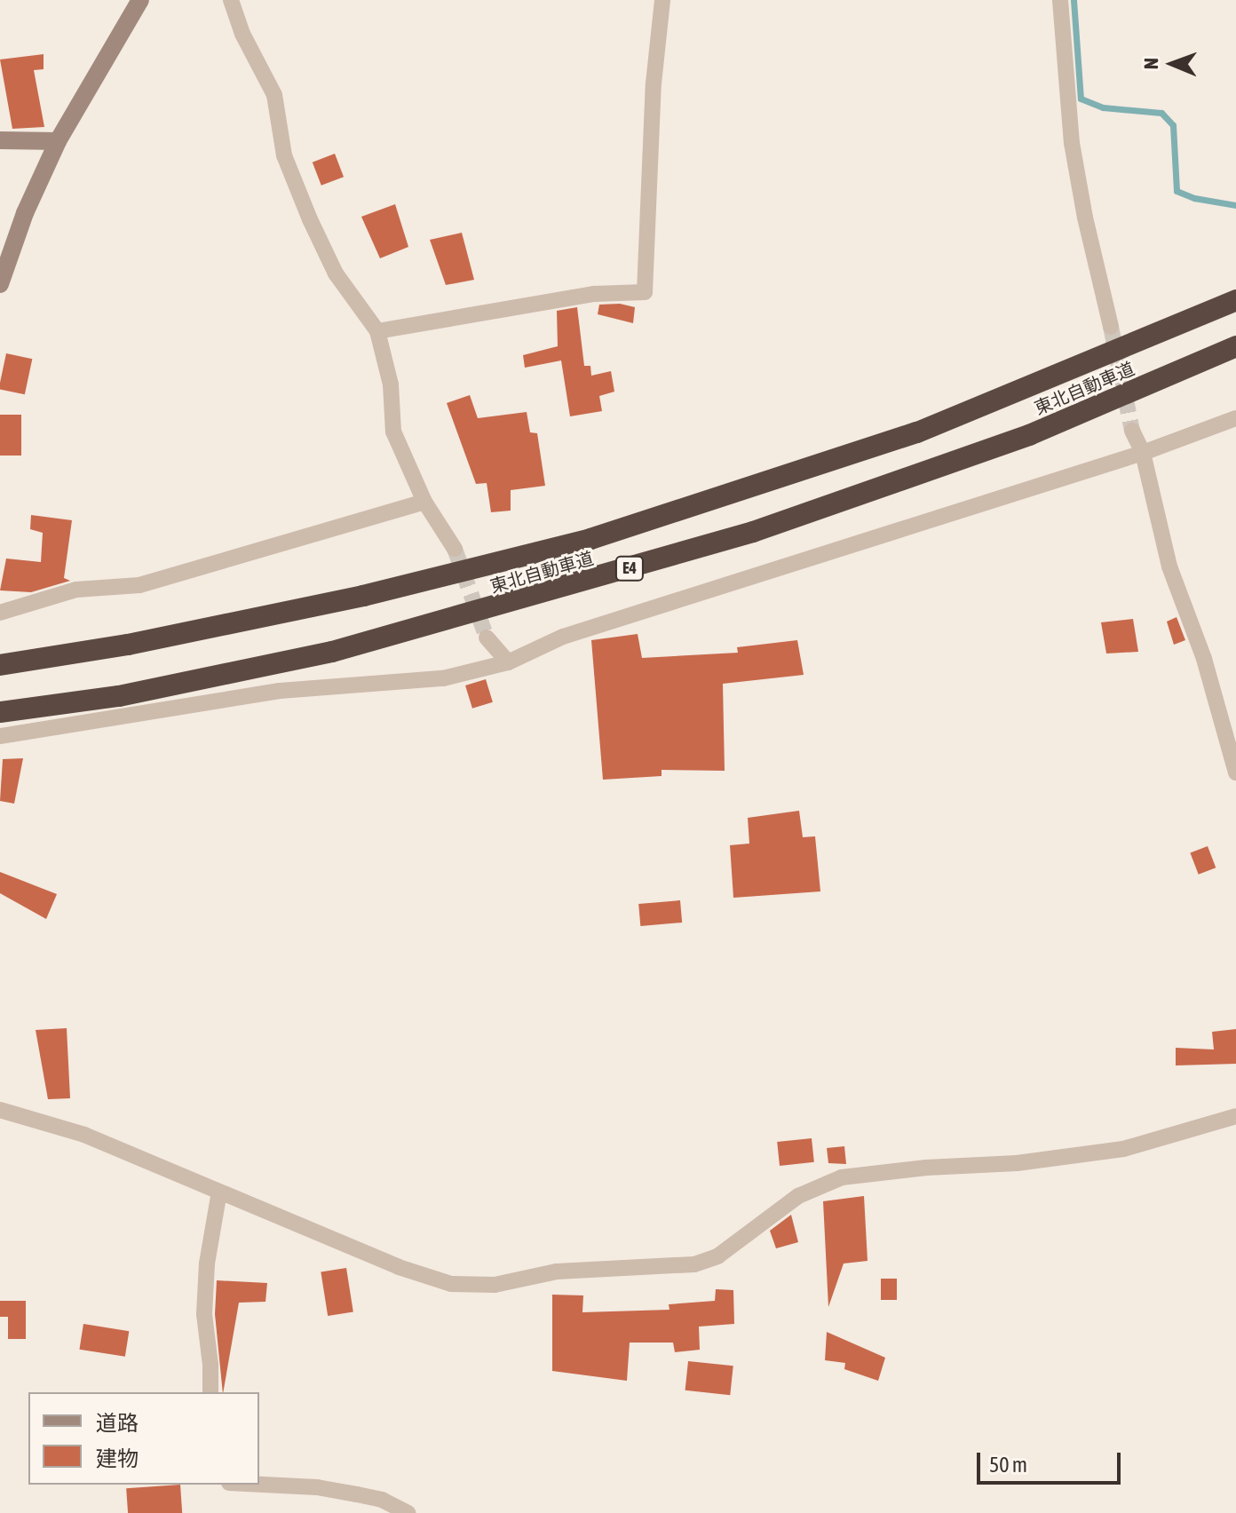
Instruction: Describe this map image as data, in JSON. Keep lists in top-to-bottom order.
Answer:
{
  "streets": {
    "highway": ["東北自動車道", "E4"]
  },
  "legend": ["道路", "建物"],
  "scale_bar": "50 m",
  "north": "left"
}
